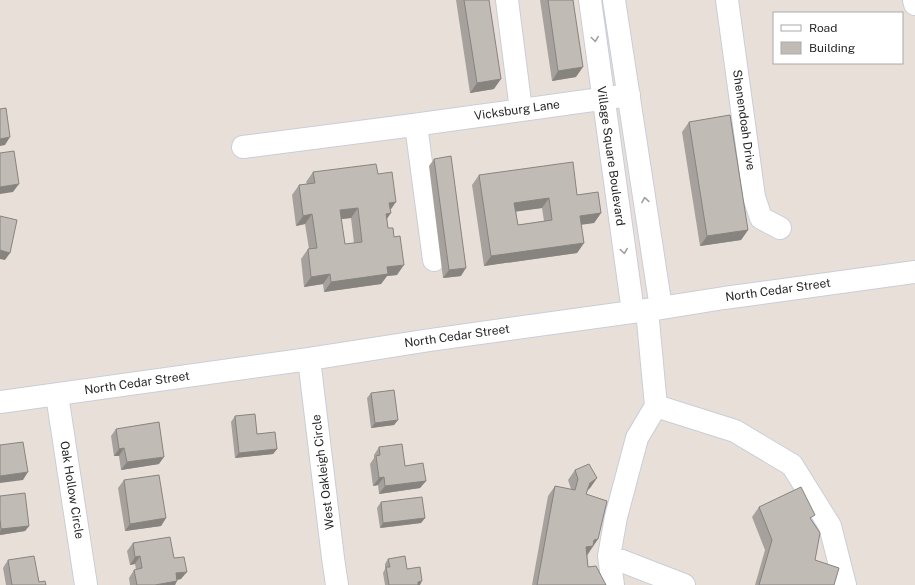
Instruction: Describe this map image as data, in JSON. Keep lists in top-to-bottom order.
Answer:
{
  "streets": {
    "street": [
      "Vicksburg Lane",
      "Shenendoah Drive",
      "Village Square Boulevard",
      "North Cedar Street",
      "West Oakleigh Circle",
      "Oak Hollow Circle"
    ]
  },
  "crossings": [
    ["Vicksburg Lane", "Village Square Boulevard"],
    ["Village Square Boulevard", "North Cedar Street"],
    ["North Cedar Street", "West Oakleigh Circle"],
    ["North Cedar Street", "Oak Hollow Circle"]
  ],
  "legend": ["Road", "Building"]
}
